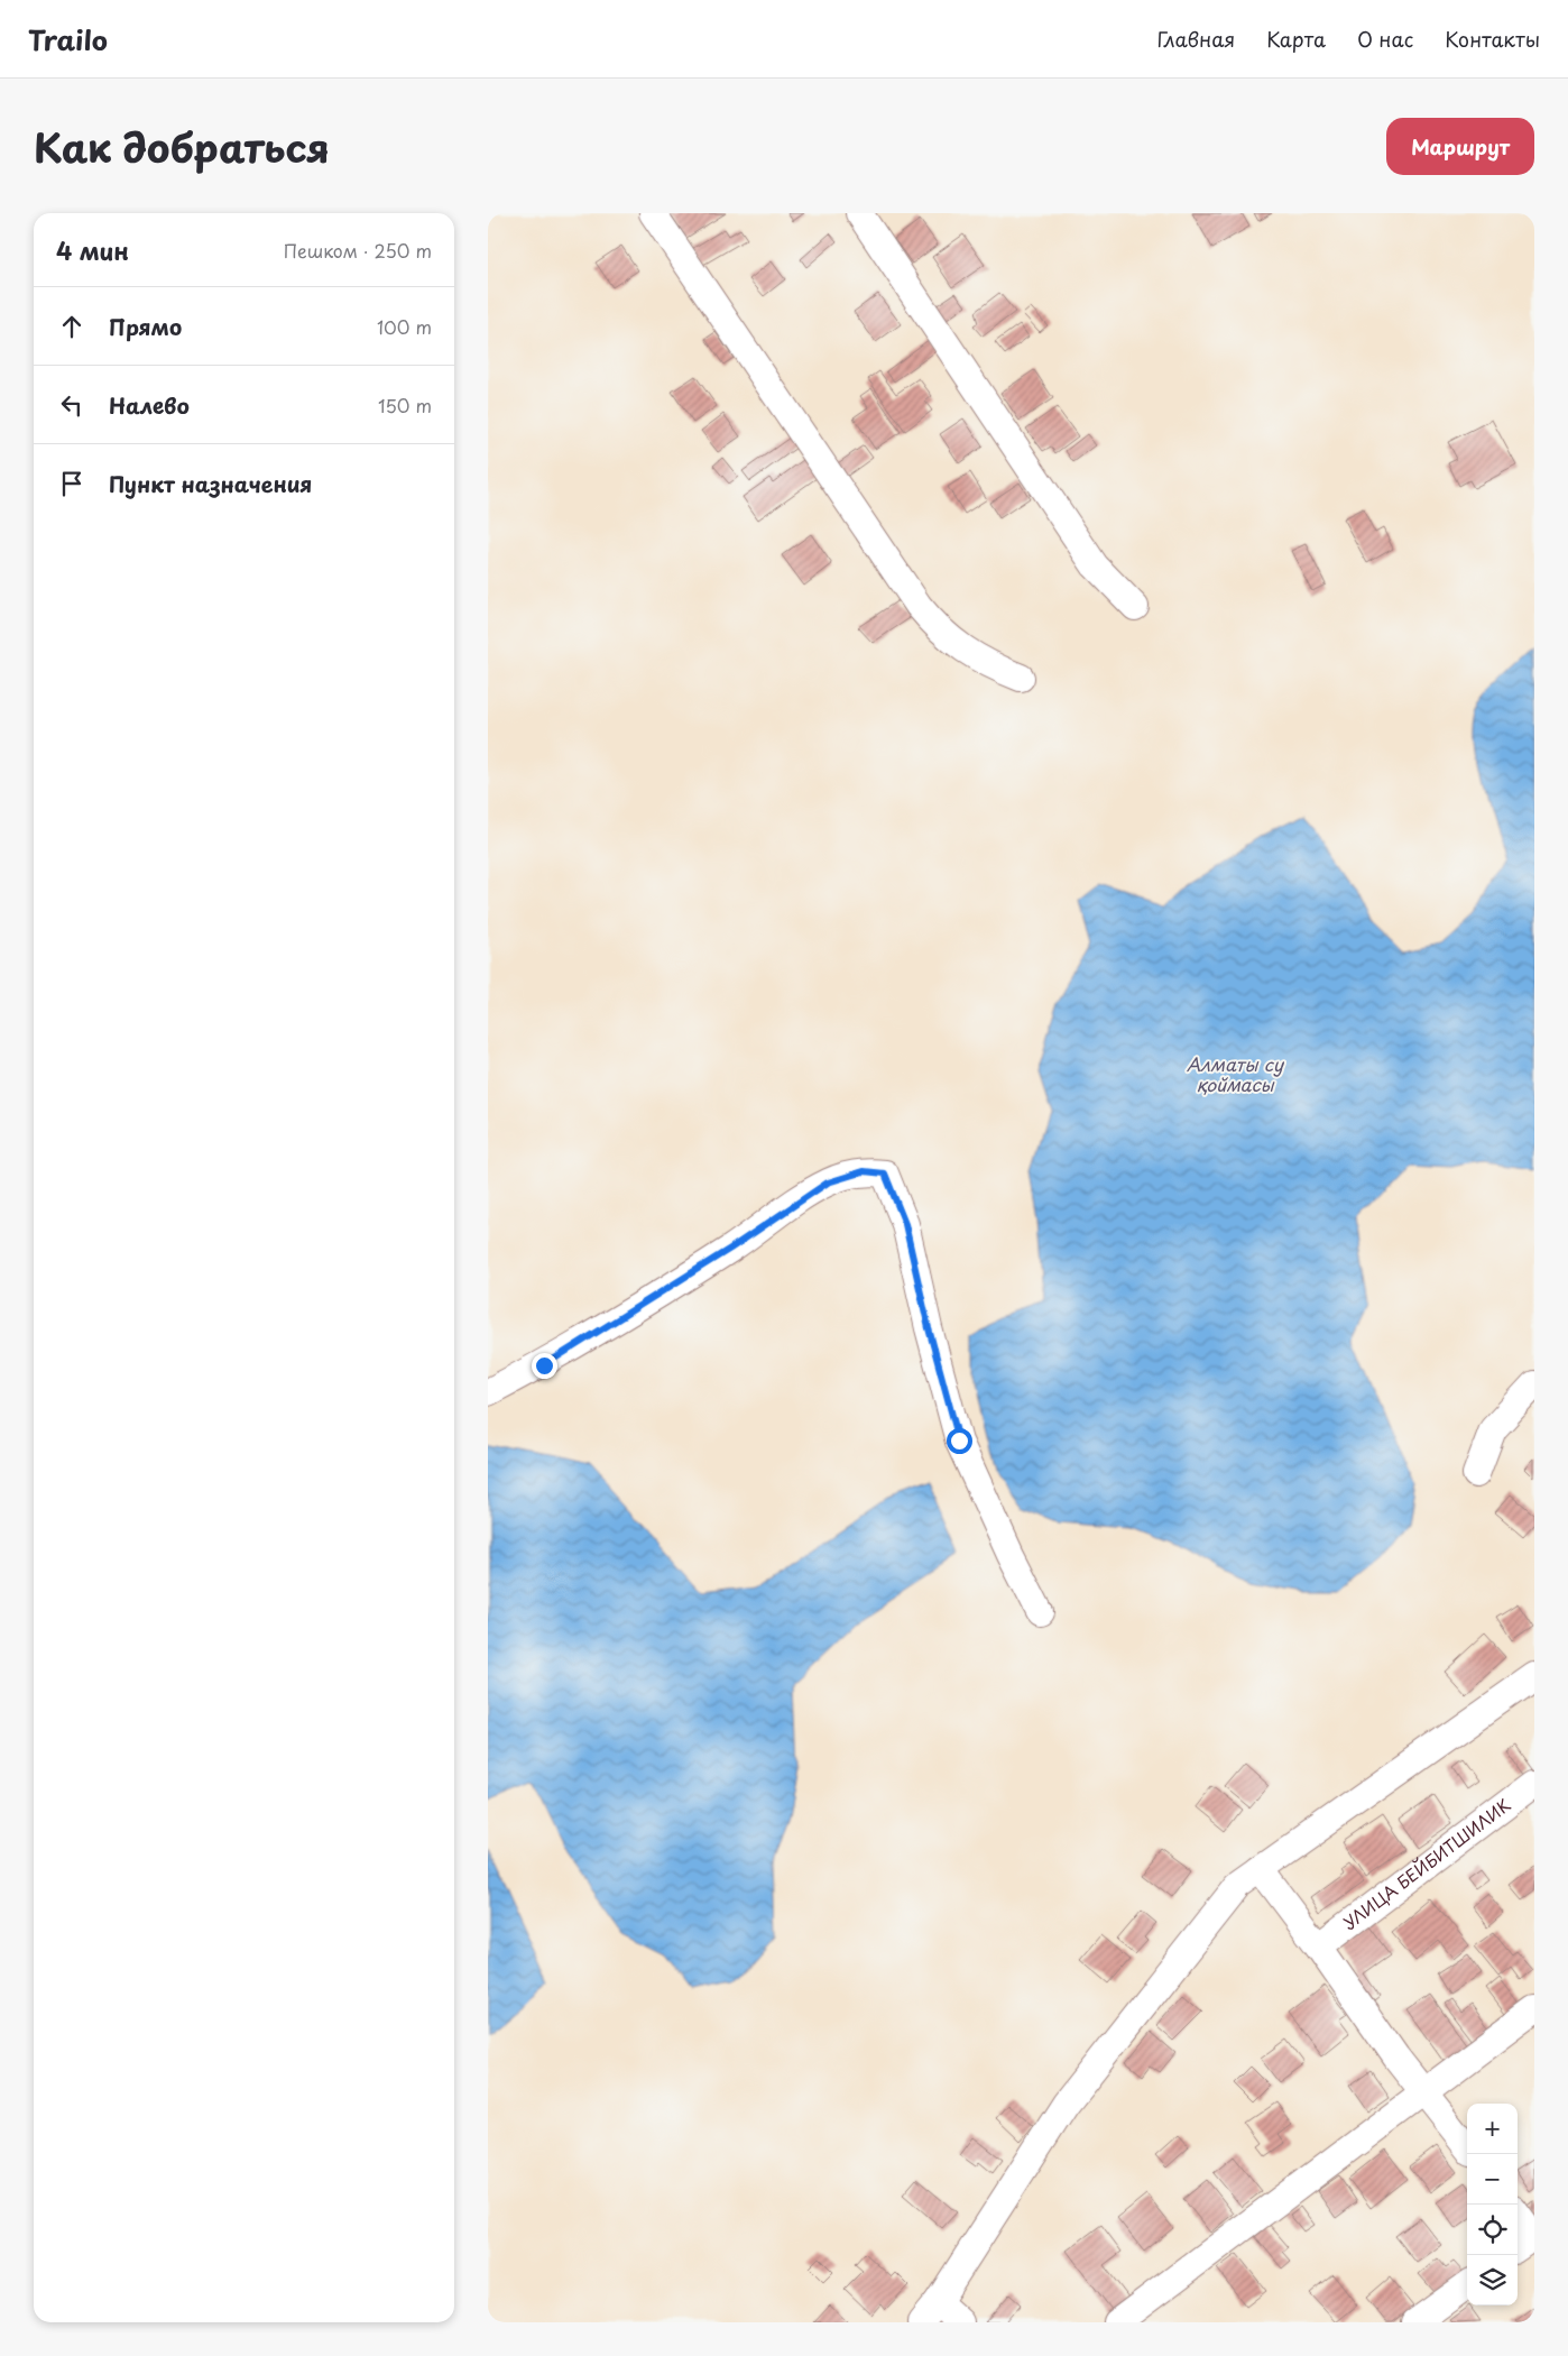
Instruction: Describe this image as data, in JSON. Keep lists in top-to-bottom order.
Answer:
{
  "streets": {
    "street": ["УЛИЦА БЕЙБИТШИЛИК"]
  },
  "water": ["Алматы су қоймасы"],
  "page": {
    "header": "Trailo",
    "nav": [
      "Главная",
      "Карта",
      "О нас",
      "Контакты"
    ],
    "title": "Как добраться",
    "buttons": "Маршрут",
    "heading": ["4 мин", "Пешком · 250 m"],
    "list": [
      ["Прямо", "100 m"],
      ["Налево", "150 m"],
      "Пункт назначения"
    ],
    "map_buttons": ["+", "−"]
  }
}
